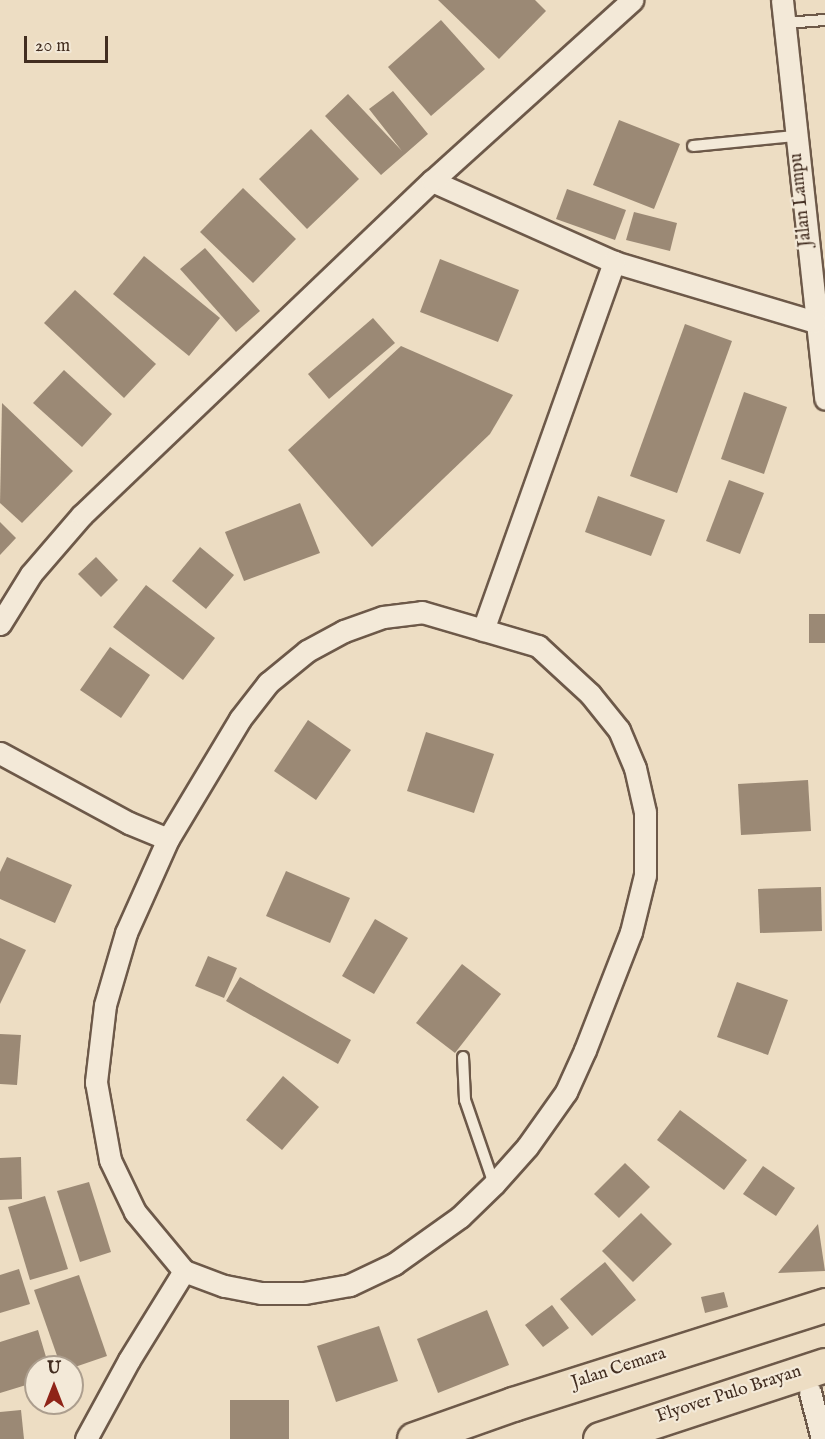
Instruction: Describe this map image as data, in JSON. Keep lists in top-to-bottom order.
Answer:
{
  "streets": {
    "highway": ["Jalan Cemara", "Flyover Pulo Brayan"],
    "street": ["Jalan Lampu"]
  },
  "scale_bar": "20 m",
  "north": "top"
}
